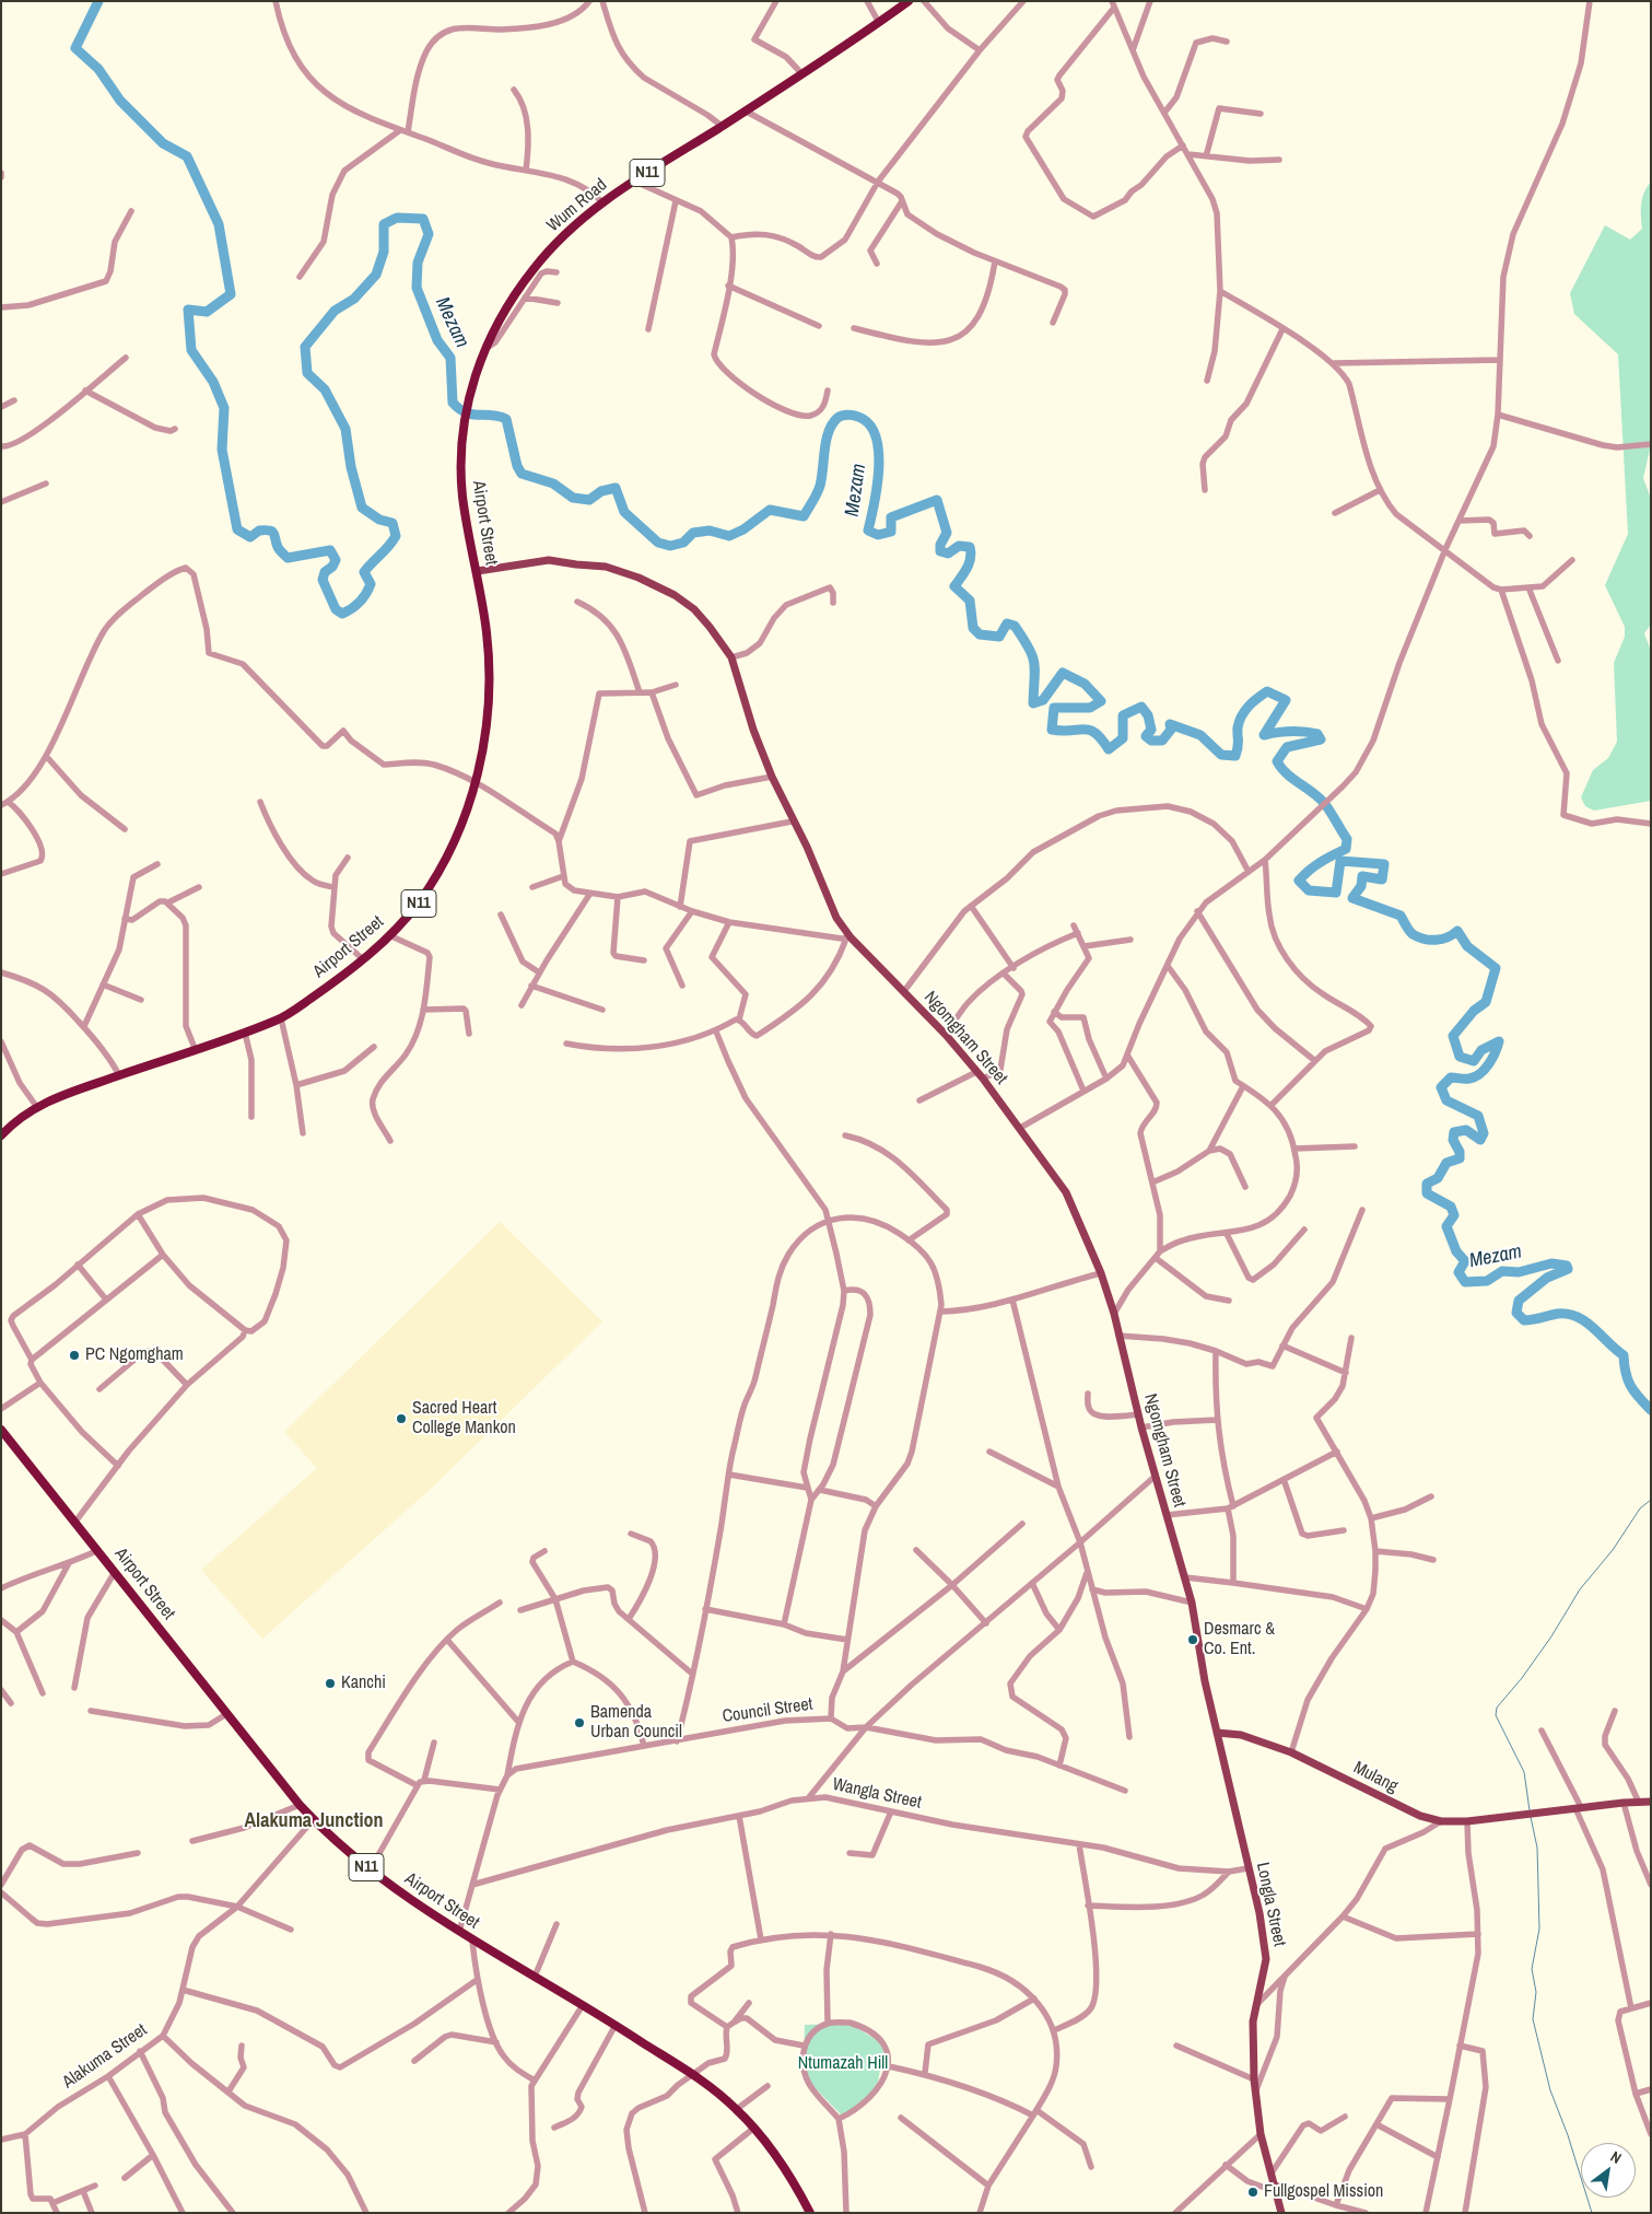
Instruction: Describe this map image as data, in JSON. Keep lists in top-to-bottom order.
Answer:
{
  "streets": {
    "highway": ["N11", "Wum Road", "Airport Street"],
    "main road": ["Ngomgham Street", "Mulang", "Longla Street"],
    "street": ["Council Street", "Wangla Street", "Alakuma Street"]
  },
  "crossings": [
    ["Wum Road", "Airport Street"],
    ["Airport Street", "Ngomgham Street"],
    ["Airport Street", "Alakuma Street"],
    ["Ngomgham Street", "Mulang"],
    ["Ngomgham Street", "Longla Street"],
    ["Mulang", "Longla Street"],
    ["Wangla Street", "Longla Street"]
  ],
  "districts": ["Alakuma Junction"],
  "water": ["Mezam"],
  "parks": ["Ntumazah Hill"],
  "places": [
    "PC Ngomgham",
    "Sacred Heart College Mankon",
    "Desmarc & Co. Ent.",
    "Kanchi",
    "Bamenda Urban Council",
    "Fullgospel Mission"
  ],
  "north": "top right"
}
